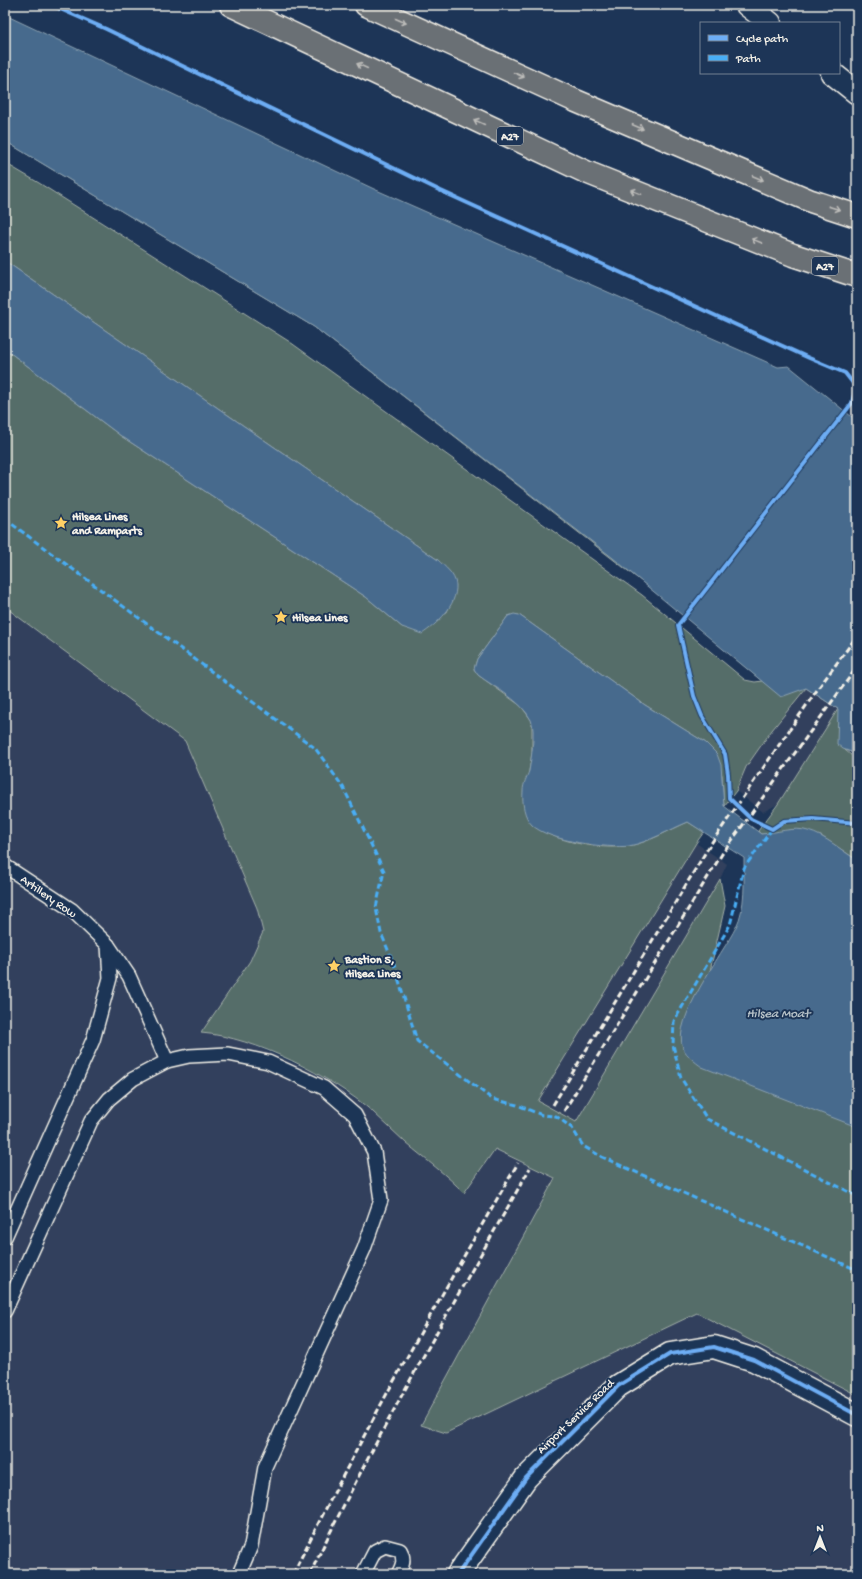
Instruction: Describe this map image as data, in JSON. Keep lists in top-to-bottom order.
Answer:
{
  "streets": {
    "highway": ["A27"],
    "street": ["Airport Service Road"],
    "lane": ["Artillery Row"]
  },
  "water": ["Hilsea Moat"],
  "places": {
    "place": ["Hilsea Lines and Ramparts", "Hilsea Lines", "Bastion 5, Hilsea Lines"]
  },
  "legend": ["Cycle path", "Path"],
  "north": "top"
}
